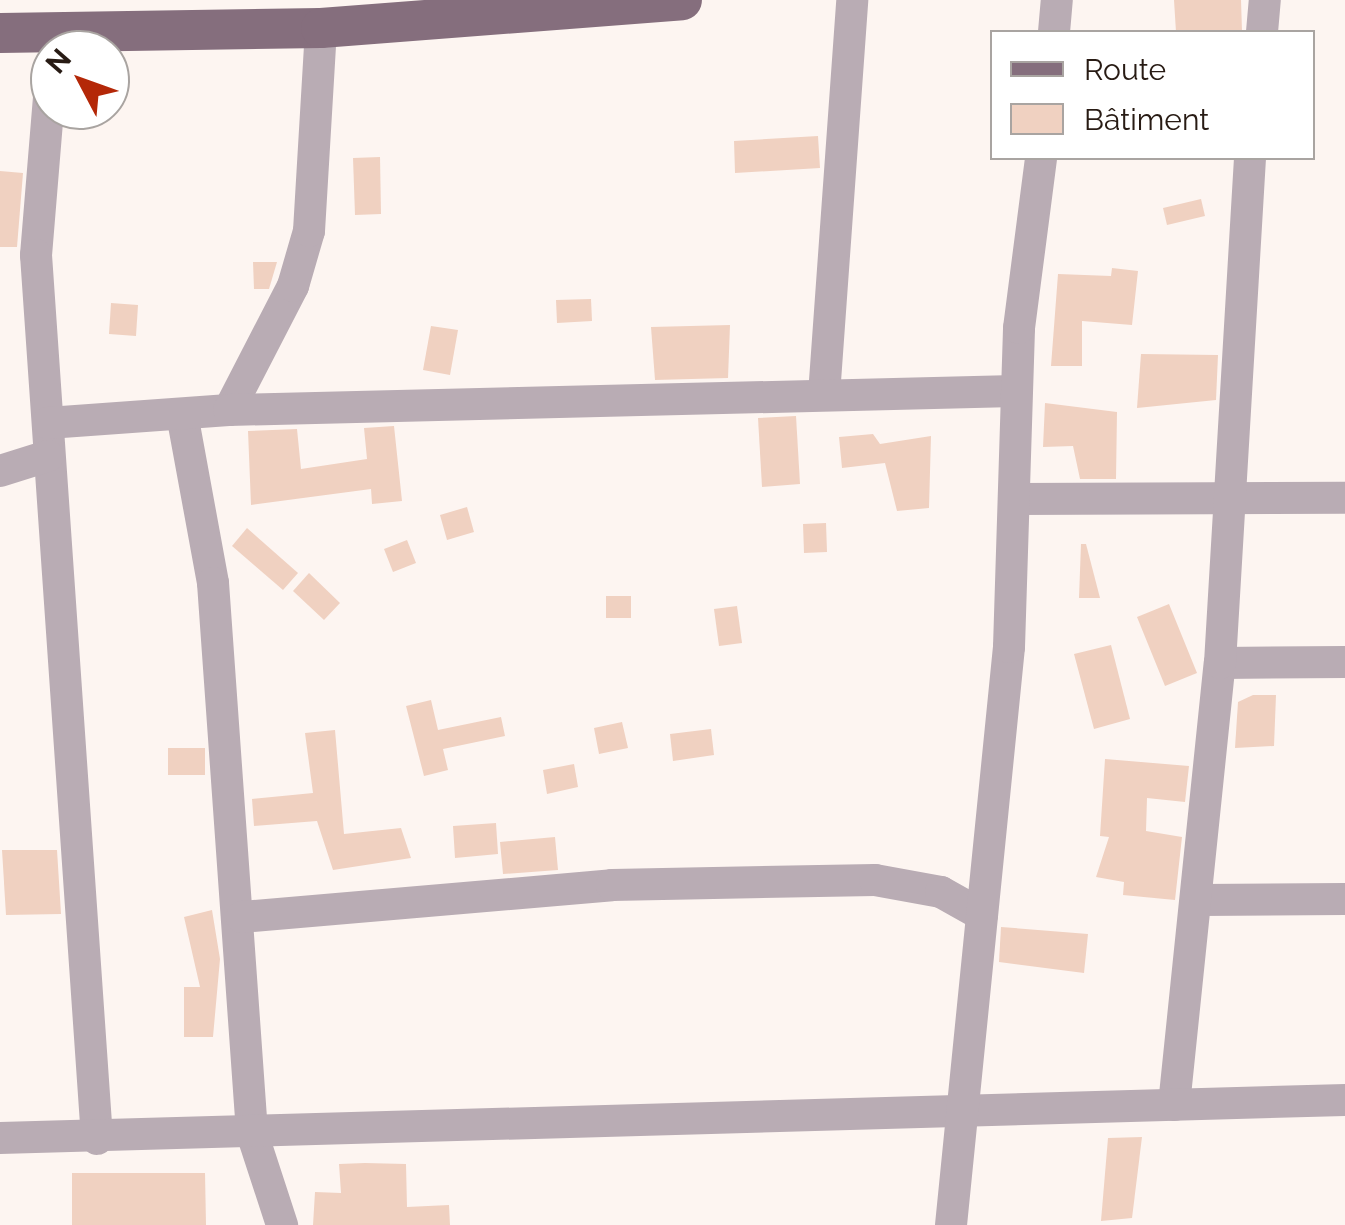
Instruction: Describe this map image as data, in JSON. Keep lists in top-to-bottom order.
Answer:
{
  "legend": ["Route", "Bâtiment"],
  "north": "top left"
}
